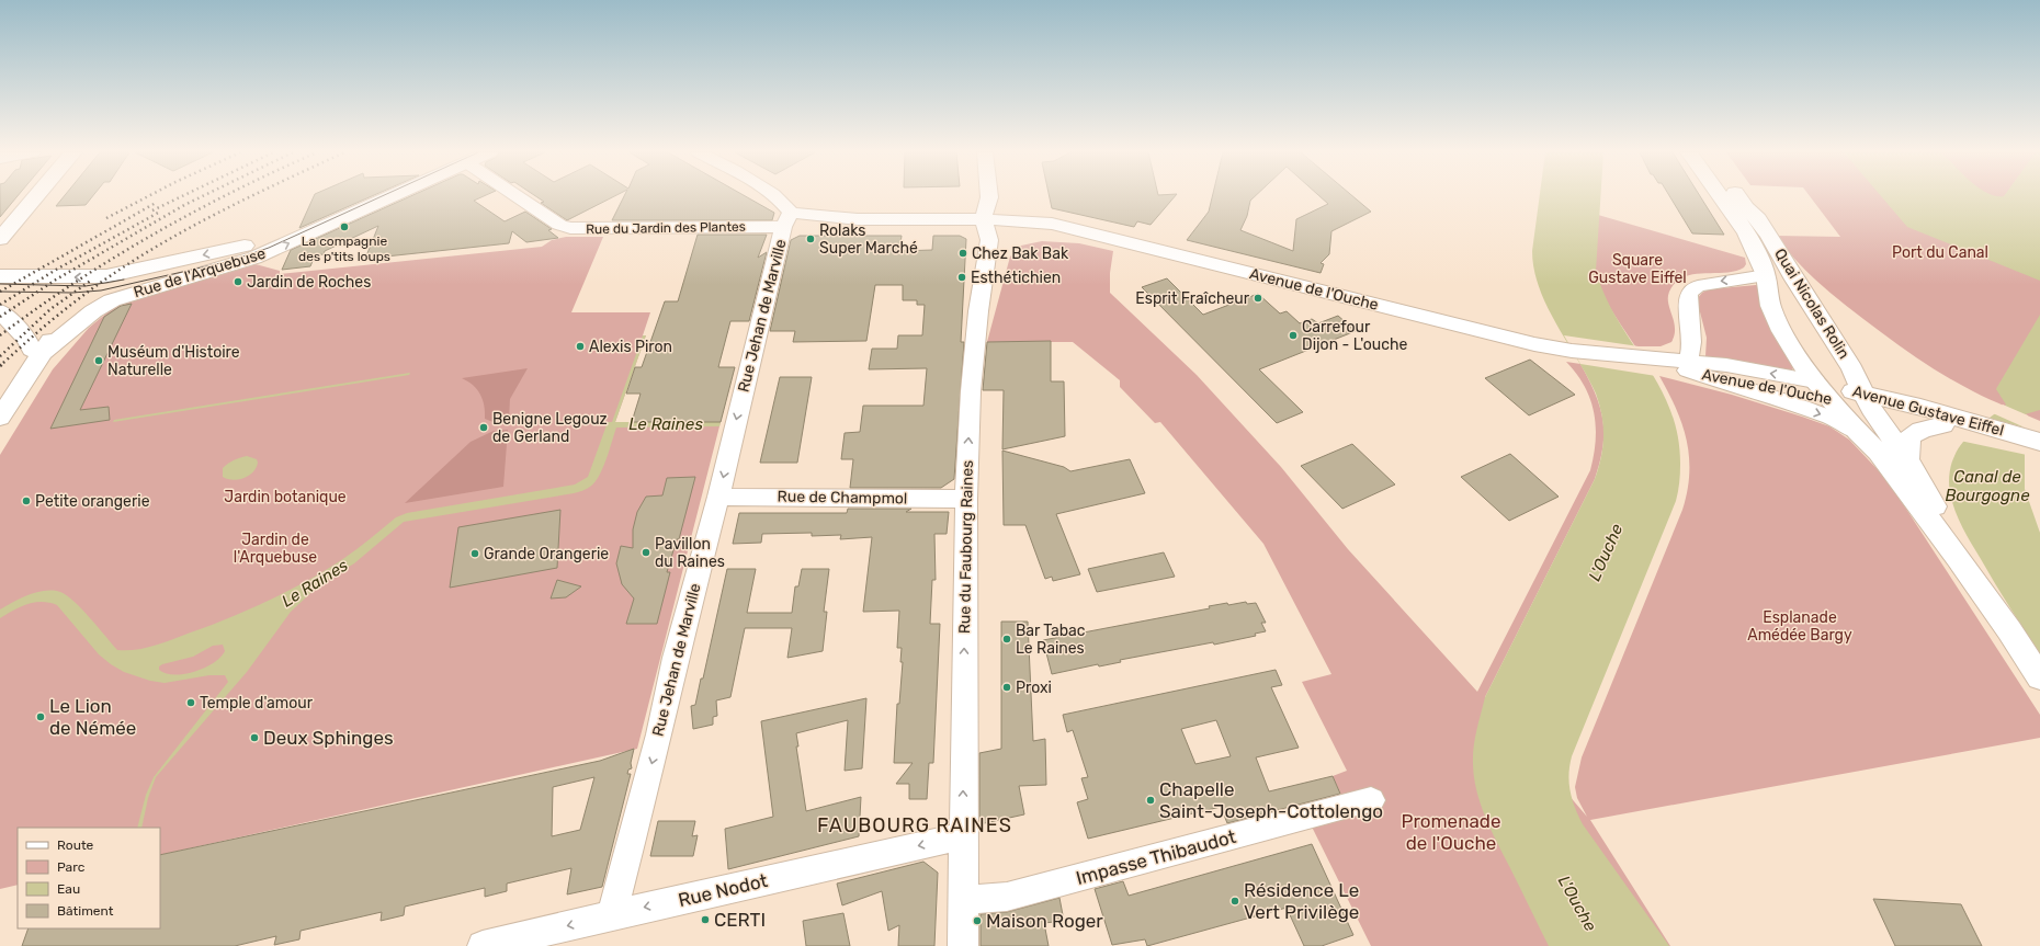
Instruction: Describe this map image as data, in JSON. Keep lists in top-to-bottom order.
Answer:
{
  "streets": {
    "main road": ["Rue de l'Arquebuse", "Quai Nicolas Rolin", "Avenue Gustave Eiffel"],
    "street": [
      "Rue du Jardin des Plantes",
      "Avenue de l'Ouche",
      "Rue Jehan de Marville",
      "Rue de Champmol",
      "Rue du Faubourg Raines",
      "Impasse Thibaudot",
      "Rue Nodot"
    ]
  },
  "crossings": [
    ["Rue du Jardin des Plantes", "Avenue de l'Ouche"],
    ["Rue du Jardin des Plantes", "Rue Jehan de Marville"],
    ["Rue du Jardin des Plantes", "Rue du Faubourg Raines"],
    ["Avenue de l'Ouche", "Quai Nicolas Rolin"],
    ["Avenue de l'Ouche", "Avenue Gustave Eiffel"],
    ["Avenue de l'Ouche", "Rue du Faubourg Raines"],
    ["Quai Nicolas Rolin", "Avenue Gustave Eiffel"],
    ["Rue Jehan de Marville", "Rue de Champmol"],
    ["Rue Jehan de Marville", "Rue Nodot"],
    ["Rue de Champmol", "Rue du Faubourg Raines"],
    ["Rue du Faubourg Raines", "Impasse Thibaudot"],
    ["Rue du Faubourg Raines", "Rue Nodot"]
  ],
  "one_way": ["Rue Jehan de Marville", "Rue du Faubourg Raines", "Rue Nodot"],
  "districts": ["FAUBOURG RAINES"],
  "water": ["Le Raines", "Canal de Bourgogne", "L'Ouche"],
  "parks": [
    "Port du Canal",
    "Square Gustave Eiffel",
    "Jardin botanique",
    "Jardin de l'Arquebuse",
    "Esplanade Amédée Bargy",
    "Promenade de l'Ouche"
  ],
  "places": [
    "La compagnie des p'tits loups",
    "Rolaks Super Marché",
    "Chez Bak Bak",
    "Esthétichien",
    "Jardin de Roches",
    "Esprit Fraîcheur",
    "Carrefour Dijon - L'ouche",
    "Alexis Piron",
    "Muséum d'Histoire Naturelle",
    "Benigne Legouz de Gerland",
    "Petite orangerie",
    "Pavillon du Raines",
    "Grande Orangerie",
    "Bar Tabac Le Raines",
    "Proxi",
    "Temple d'amour",
    "Le Lion de Némée",
    "Deux Sphinges",
    "Chapelle Saint-Joseph-Cottolengo",
    "Résidence Le Vert Privilège",
    "CERTI",
    "Maison Roger"
  ],
  "legend": [
    "Route",
    "Parc",
    "Eau",
    "Bâtiment"
  ]
}
